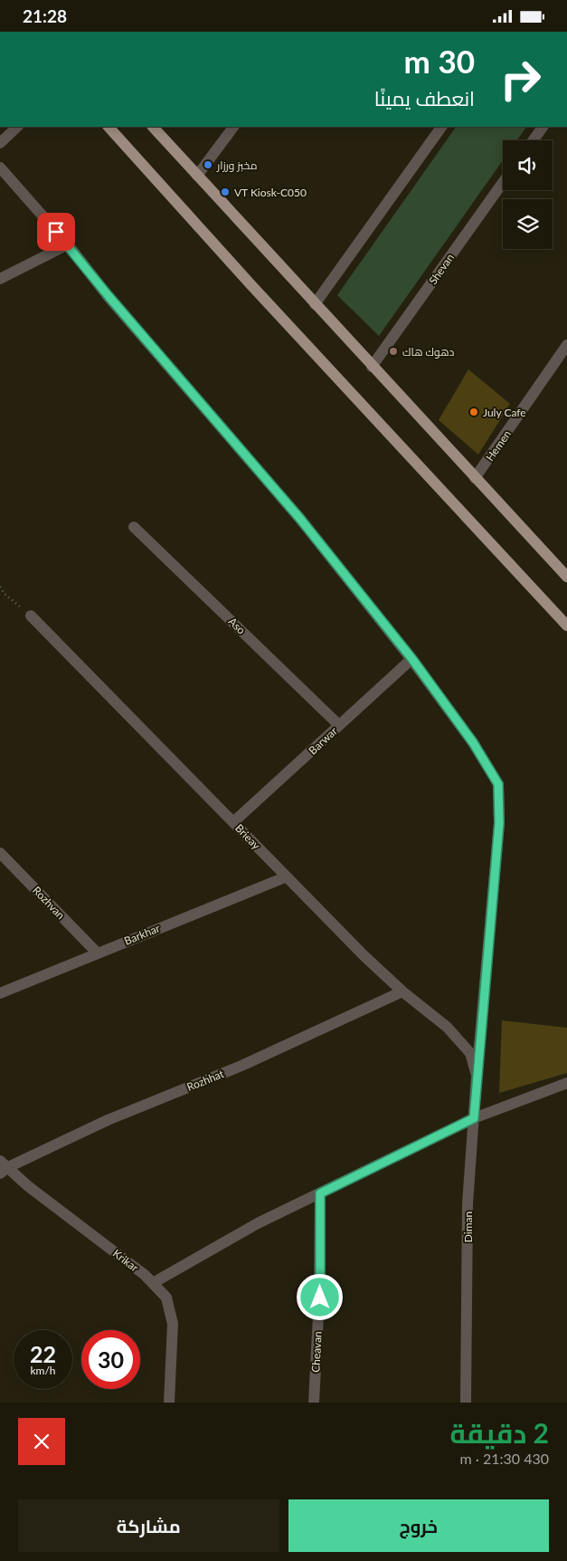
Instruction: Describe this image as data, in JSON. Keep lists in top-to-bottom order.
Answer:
{
  "streets": {
    "street": [
      "Shevan",
      "Hemen",
      "Aso",
      "Barwar",
      "Brieay",
      "Rozhvan",
      "Barkhar",
      "Rozhhat",
      "Diman",
      "Krikar",
      "Cheavan"
    ]
  },
  "crossings": [
    ["Aso", "Barwar"],
    ["Barwar", "Brieay"],
    ["Brieay", "Barkhar"],
    ["Brieay", "Rozhhat"],
    ["Brieay", "Diman"],
    ["Rozhvan", "Barkhar"],
    ["Rozhhat", "Krikar"]
  ],
  "places": [
    "مخبز ورزار",
    "VT Kiosk-C050",
    "دهوك هاك",
    "July Cafe"
  ],
  "page": {
    "status": "21:28",
    "turn": ["30 m", "انعطف يمينًا"],
    "speed": "22 km/h",
    "limit": "30",
    "heading": ["2 دقيقة", "430 m · 21:30"],
    "buttons": ["خروج", "مشاركة"]
  }
}
